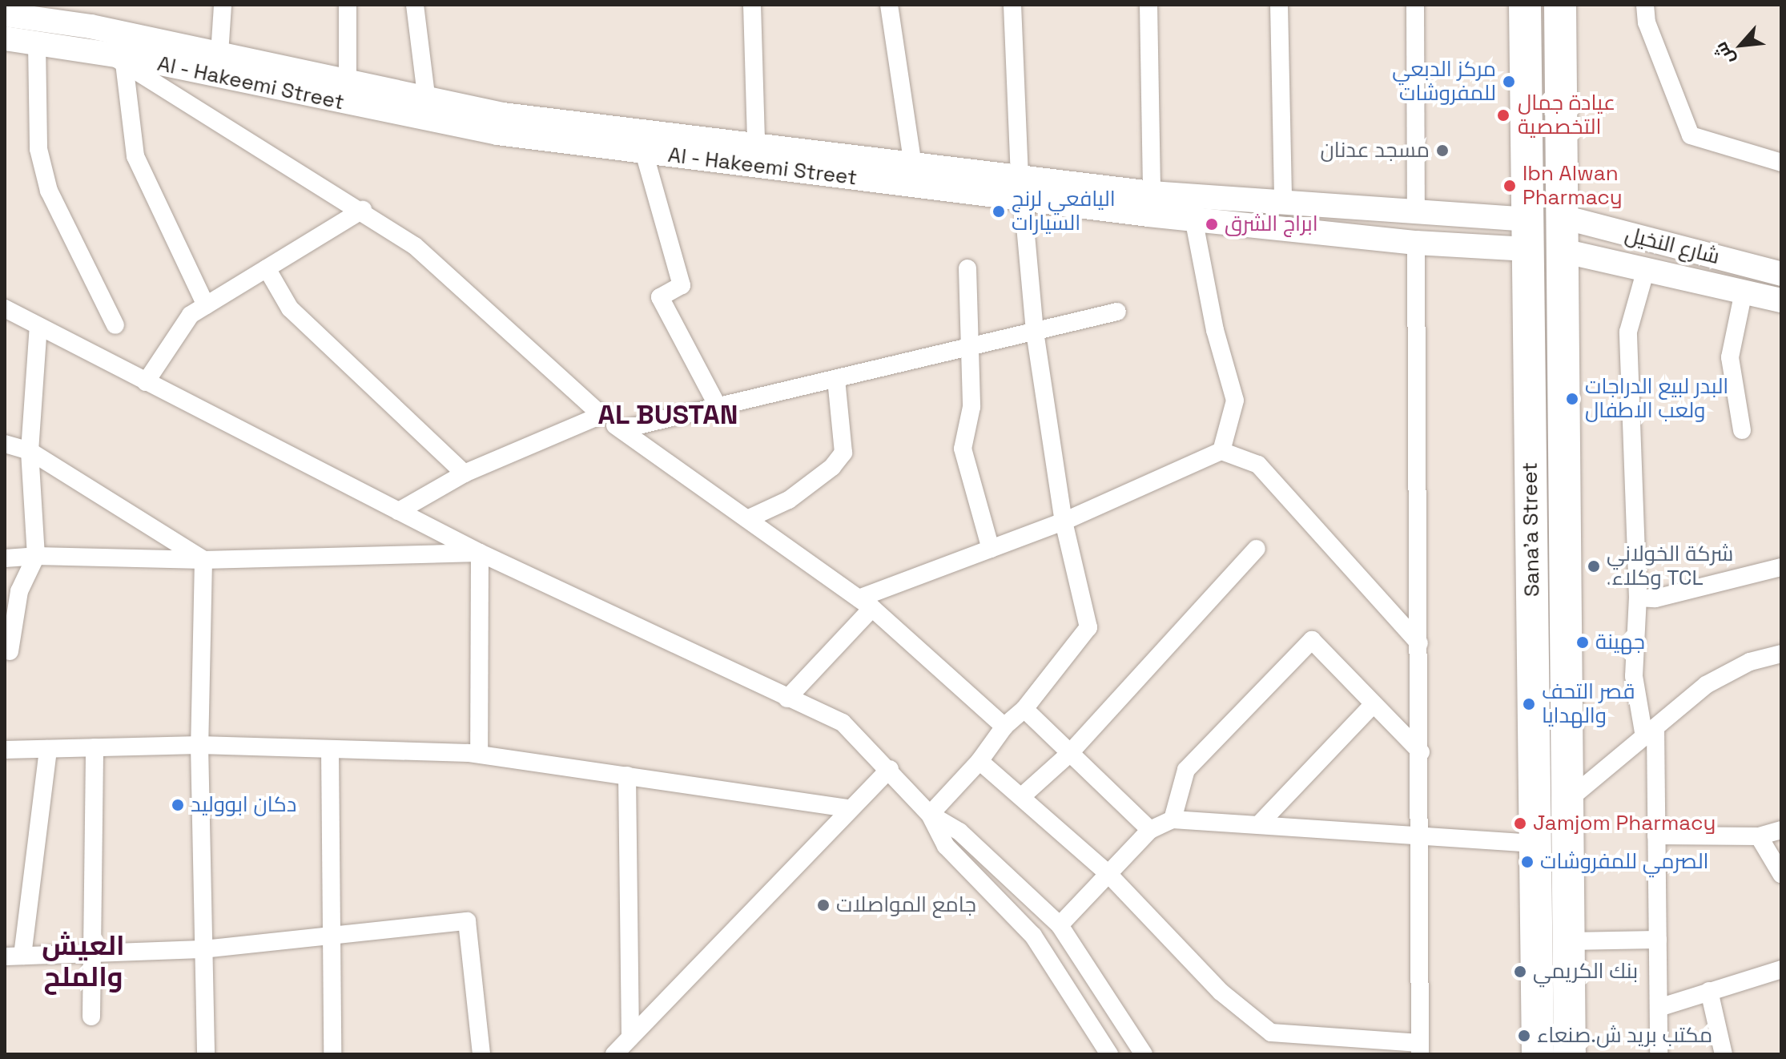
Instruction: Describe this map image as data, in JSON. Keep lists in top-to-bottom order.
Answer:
{
  "streets": {
    "highway": ["Sana'a Street"],
    "street": ["Al - Hakeemi Street", "شارع النخيل"]
  },
  "crossings": [
    ["Al - Hakeemi Street", "Sana'a Street"],
    ["شارع النخيل", "Sana'a Street"]
  ],
  "districts": ["AL BUSTAN", "العيش والملح"],
  "places": [
    "مركز الدبعي للمفروشات",
    "عيادة جمال التخصصية",
    "مسجد عدنان",
    "Ibn Alwan Pharmacy",
    "اليافعي لرنج السيارات",
    "ابراج الشرق",
    "البدر لبيع الدراجات ولعب الاطفال",
    "شركة الخولاني .وكلاء TCL",
    "جهينة",
    "قصر التحف والهدايا",
    "دكان ابووليد",
    "Jamjom Pharmacy",
    "الصرمي للمفروشات",
    "جامع المواصلات",
    "بنك الكريمي",
    "مكتب بريد ش.صنعاء"
  ],
  "north": "bottom left"
}
